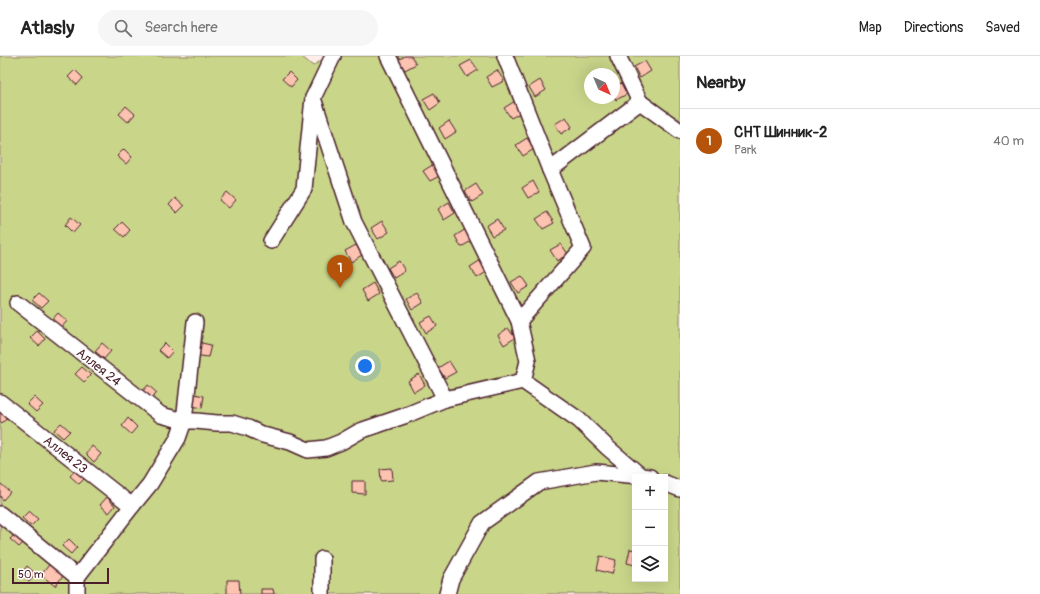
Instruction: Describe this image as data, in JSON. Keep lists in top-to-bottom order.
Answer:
{
  "streets": {
    "lane": ["Аллея 24", "Аллея 23"]
  },
  "scale_bar": "50 m",
  "north": "bottom right",
  "page": {
    "header": "Atlasly",
    "search": "Search here",
    "nav": ["Map", "Directions", "Saved"],
    "heading": "Nearby",
    "list": [
      {
        "mark": "1",
        "name": "СНТ Шинник-2",
        "note": "Park",
        "value": "40 m"
      }
    ],
    "pins": "1",
    "map_buttons": ["+", "−"],
    "scale": "50 m"
  }
}
